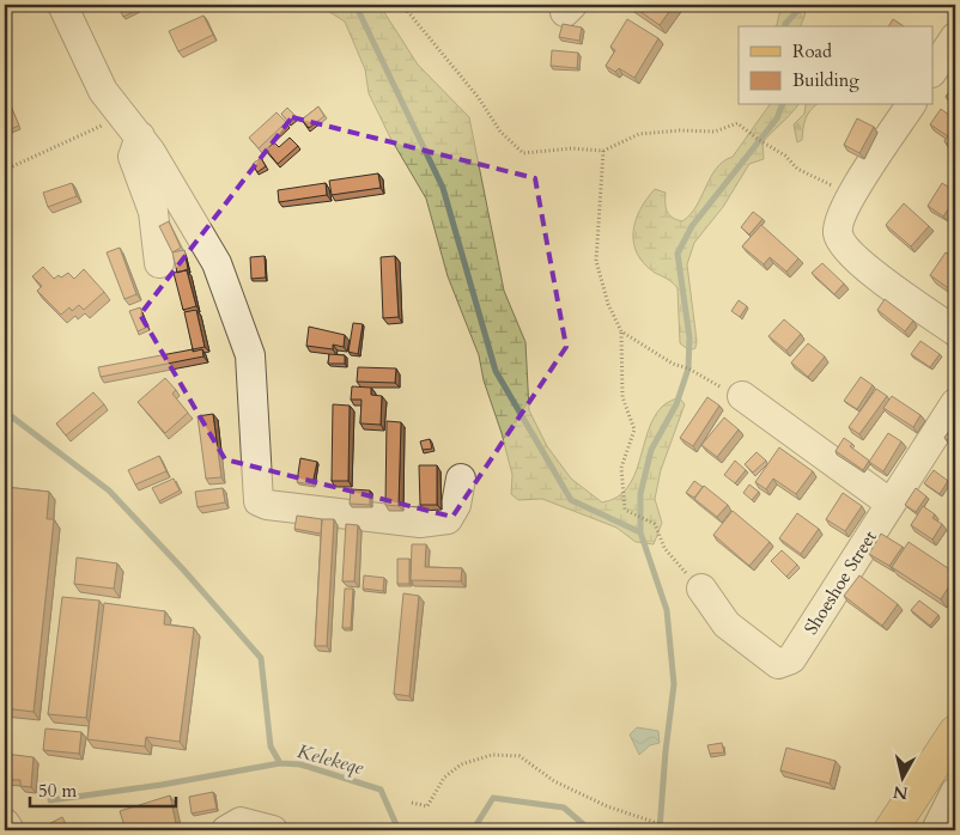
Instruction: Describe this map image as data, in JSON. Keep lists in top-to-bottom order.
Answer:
{
  "streets": {
    "street": ["Shoeshoe Street"]
  },
  "water": ["Kelekeqe"],
  "legend": ["Road", "Building"],
  "scale_bar": "50 m",
  "north": "bottom"
}
